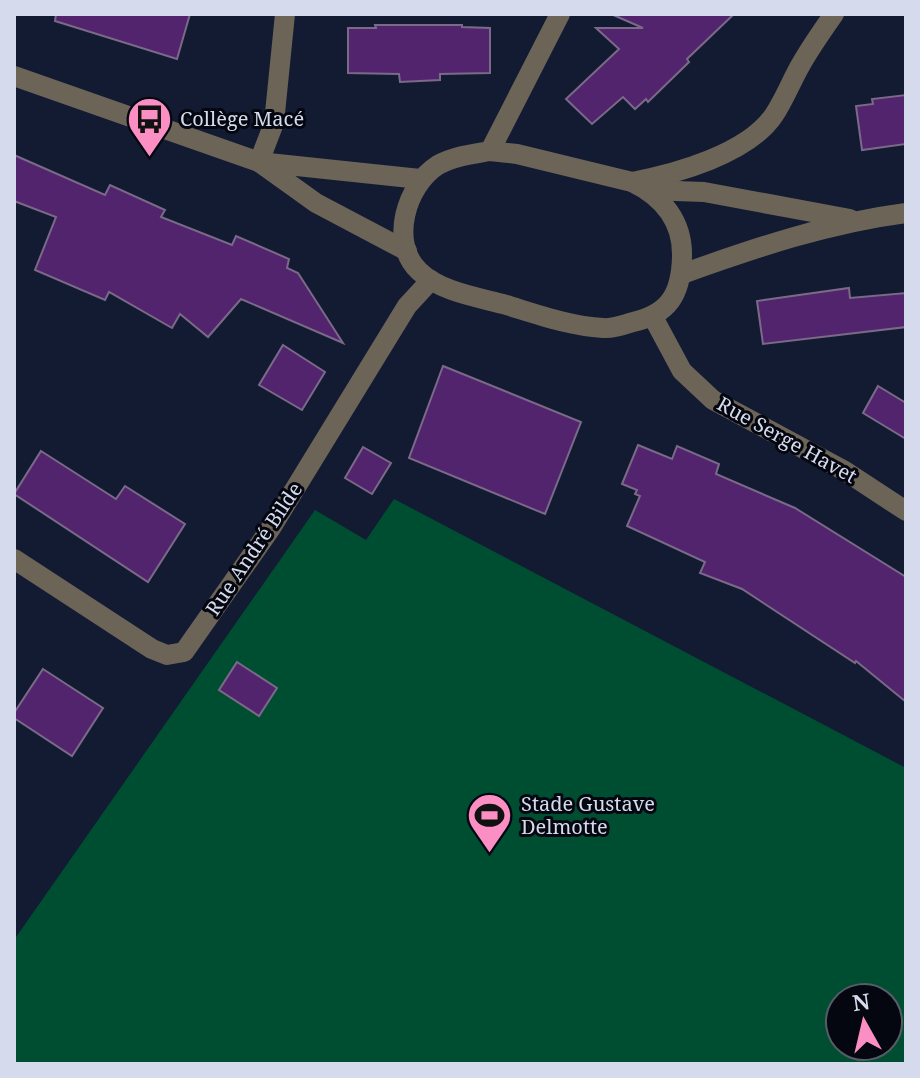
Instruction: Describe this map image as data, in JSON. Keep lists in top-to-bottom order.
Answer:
{
  "streets": {
    "street": ["Rue Serge Havet", "Rue André Bilde"]
  },
  "places": {
    "bus stop": ["Collège Macé"],
    "sports": ["Stade Gustave Delmotte"]
  },
  "north": "top"
}
